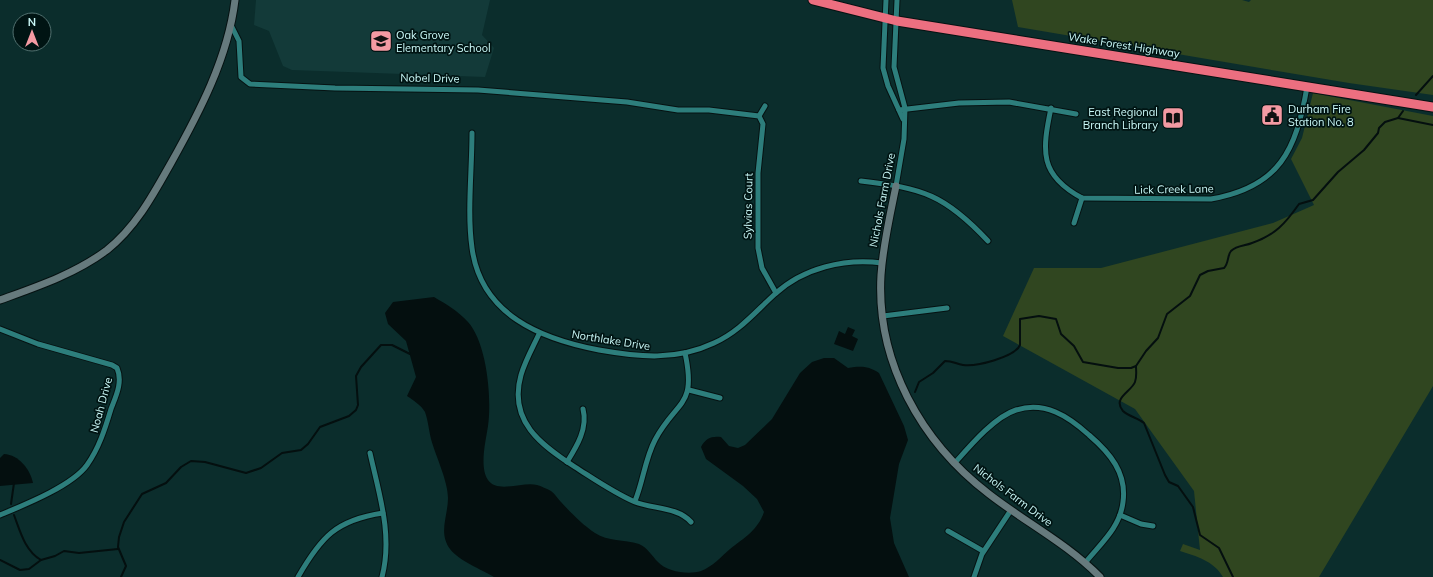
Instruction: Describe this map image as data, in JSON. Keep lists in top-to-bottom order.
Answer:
{
  "streets": {
    "highway": ["Wake Forest Highway"],
    "street": [
      "Nobel Drive",
      "Lick Creek Lane",
      "Nichols Farm Drive",
      "Sylvias Court",
      "Northlake Drive",
      "Noah Drive"
    ]
  },
  "crossings": [
    ["Wake Forest Highway", "Lick Creek Lane"],
    ["Wake Forest Highway", "Nichols Farm Drive"],
    ["Nobel Drive", "Sylvias Court"],
    ["Nichols Farm Drive", "Northlake Drive"],
    ["Sylvias Court", "Northlake Drive"]
  ],
  "places": {
    "school or university": ["Oak Grove Elementary School"],
    "public building": ["Durham Fire Station No. 8"],
    "library": ["East Regional Branch Library"]
  },
  "north": "top"
}
